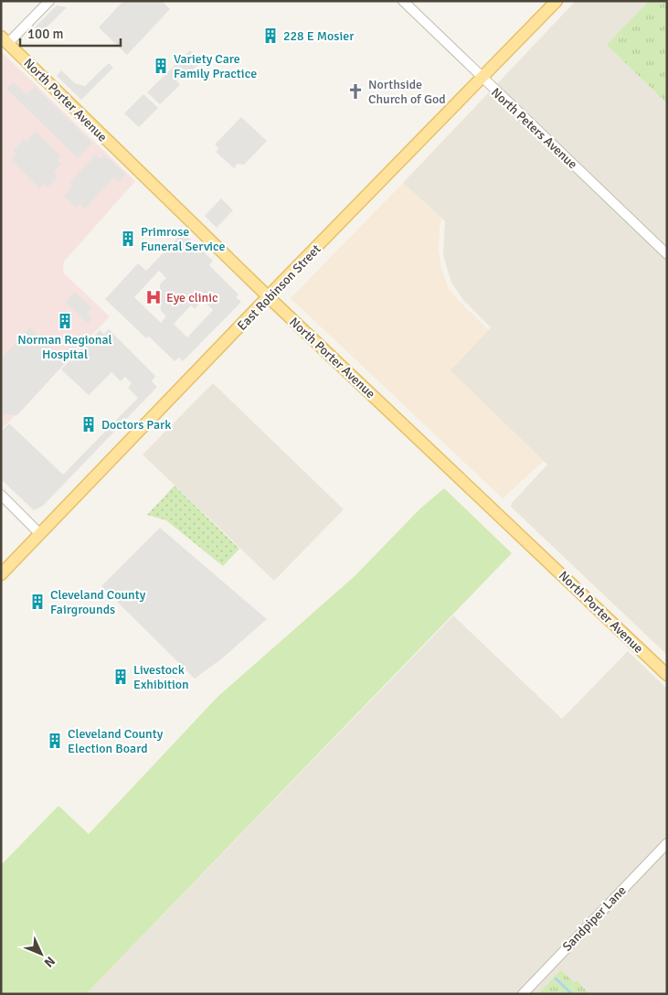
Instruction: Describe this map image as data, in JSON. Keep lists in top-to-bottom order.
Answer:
{
  "streets": {
    "main road": ["North Porter Avenue", "East Robinson Street"],
    "street": ["North Peters Avenue", "Sandpiper Lane"]
  },
  "crossings": [
    ["North Porter Avenue", "East Robinson Street"],
    ["North Peters Avenue", "East Robinson Street"]
  ],
  "places": {
    "building": [
      "228 E Mosier",
      "Variety Care Family Practice",
      "Primrose Funeral Service",
      "Norman Regional Hospital",
      "Doctors Park",
      "Cleveland County Fairgrounds",
      "Livestock Exhibition",
      "Cleveland County Election Board"
    ],
    "church": ["Northside Church of God"],
    "hospital": ["Eye clinic"]
  },
  "scale_bar": "100 m",
  "north": "bottom right"
}
